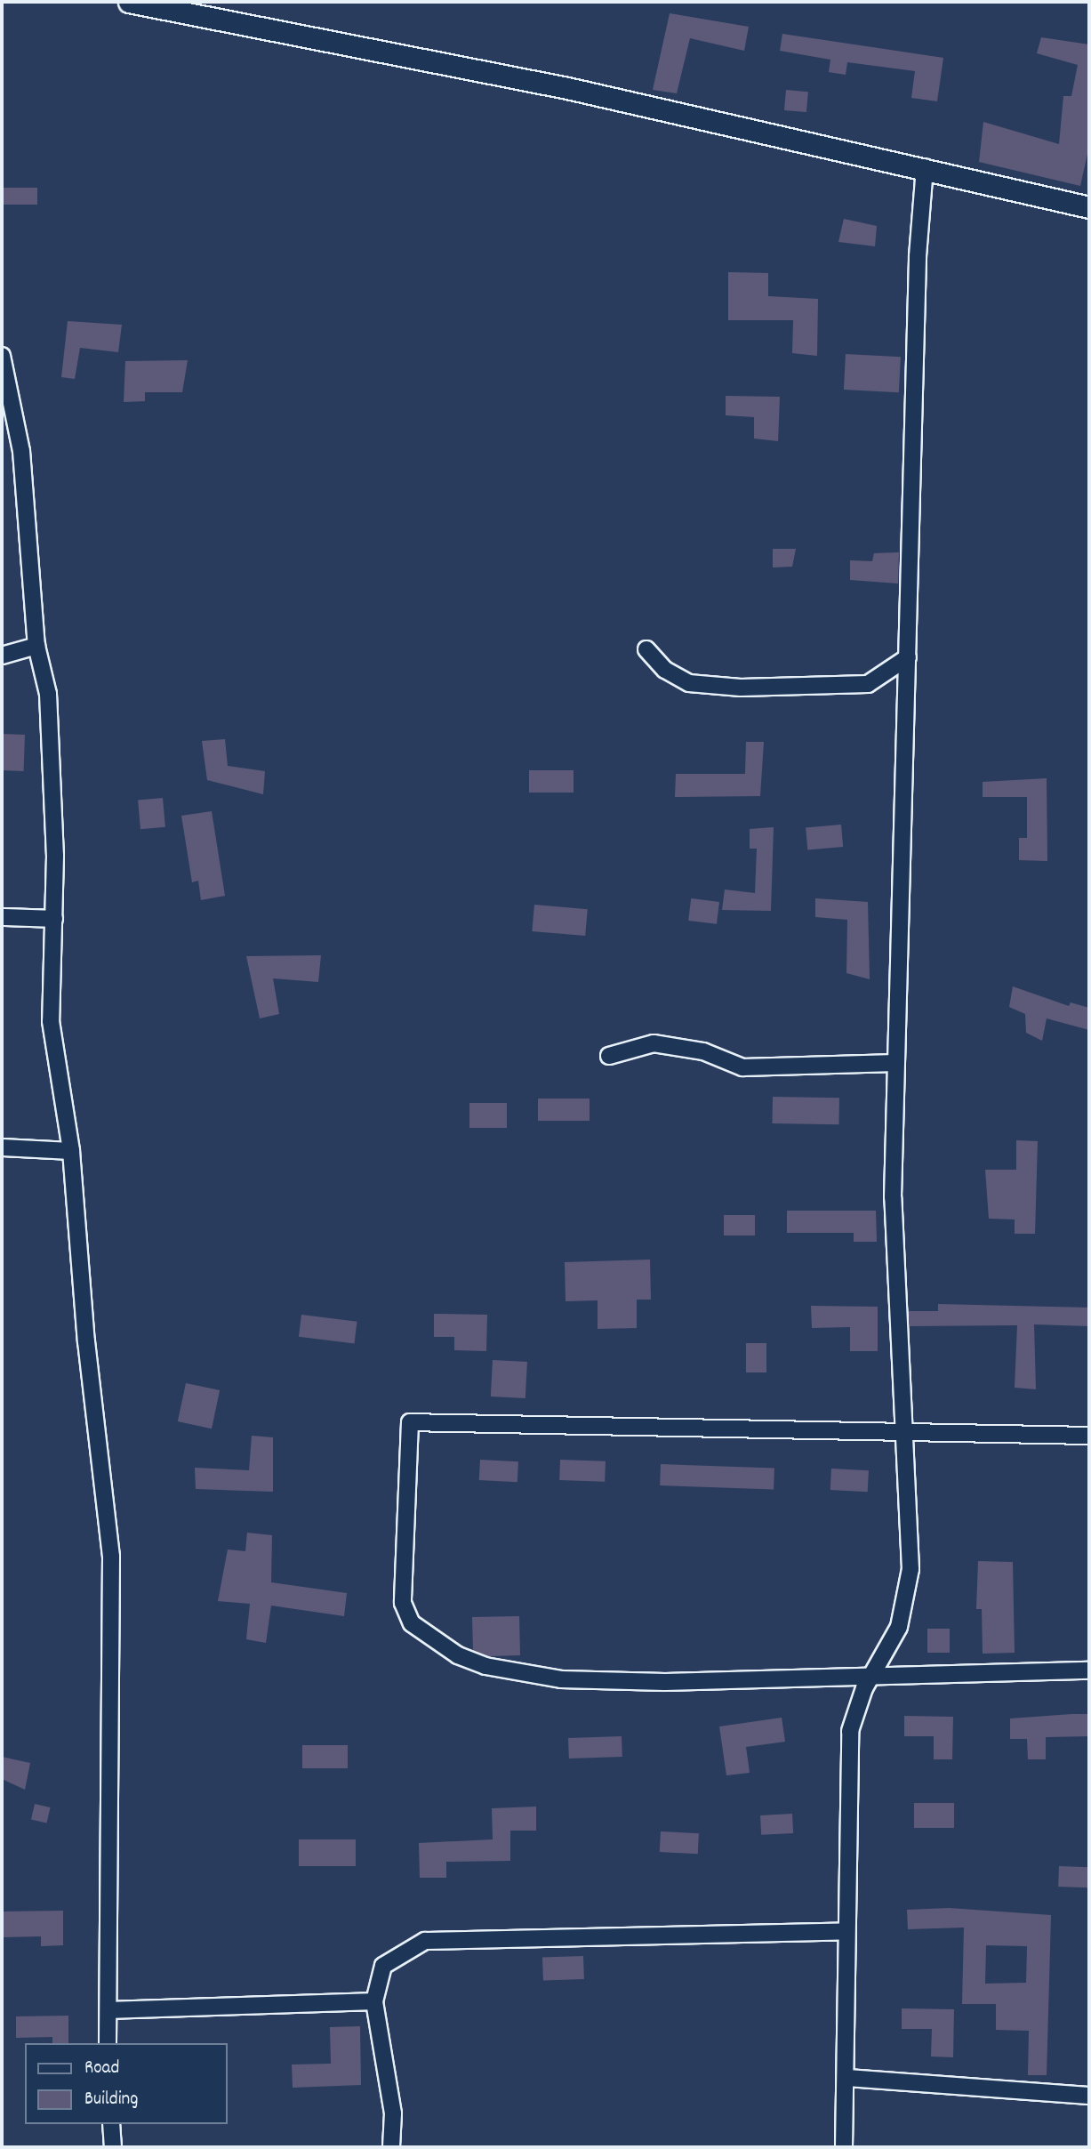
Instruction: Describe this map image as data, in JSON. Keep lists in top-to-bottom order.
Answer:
{
  "legend": ["Road", "Building"]
}
